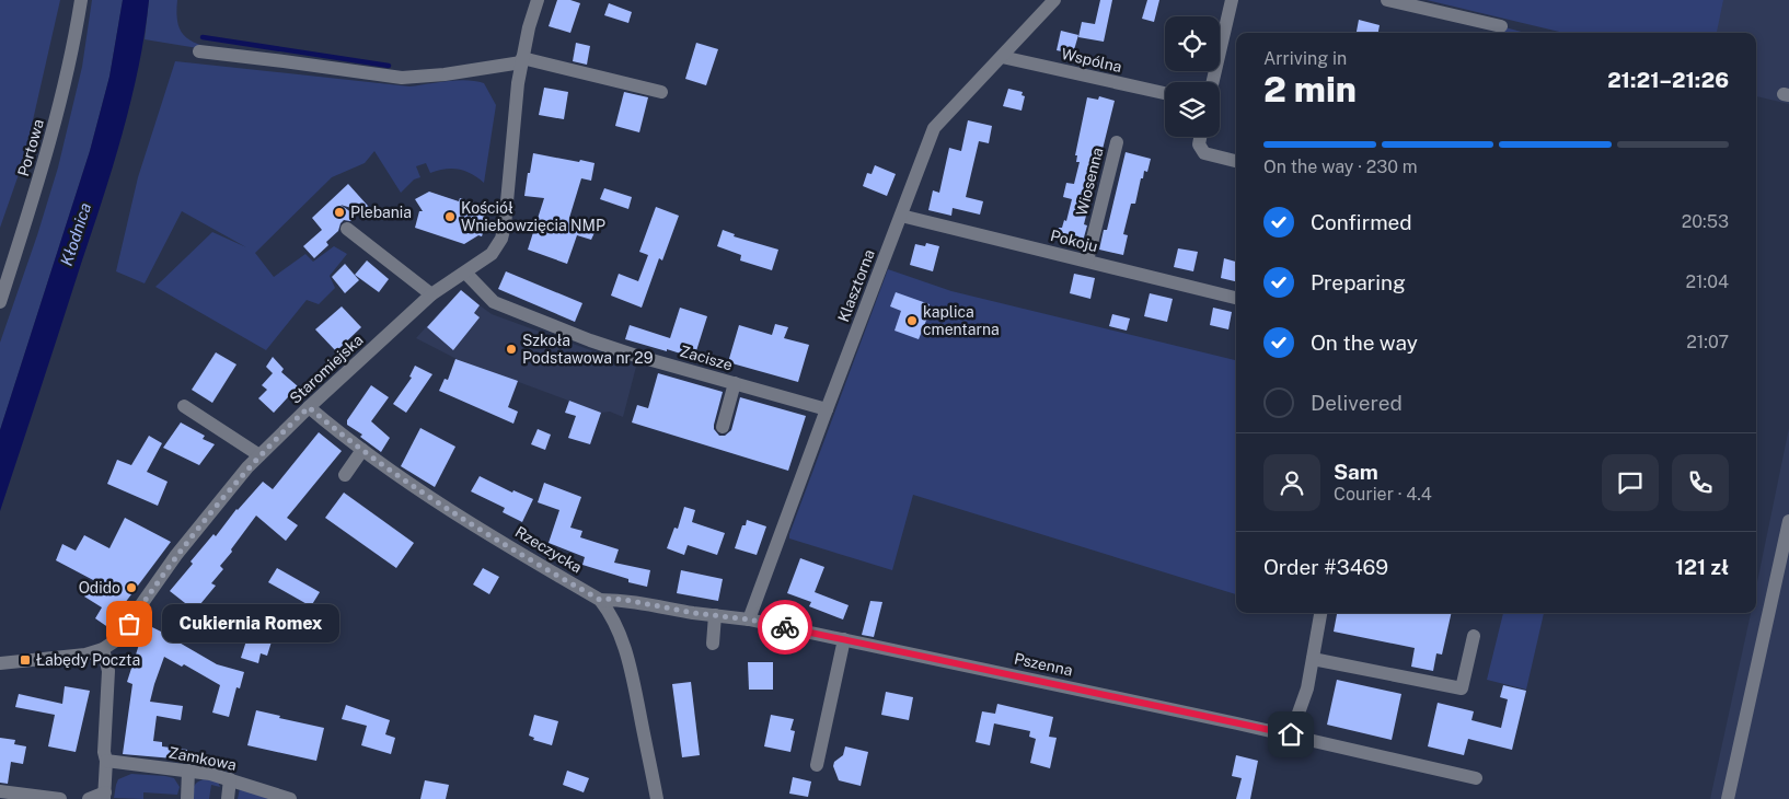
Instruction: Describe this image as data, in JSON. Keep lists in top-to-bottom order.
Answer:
{
  "streets": {
    "street": [
      "Wspólna",
      "Portowa",
      "Wiosenna",
      "Pokoju",
      "Klasztorna",
      "Zacisze",
      "Staromiejska",
      "Rzeczycka",
      "Pszenna",
      "Zamkowa"
    ]
  },
  "crossings": [
    ["Wspólna", "Klasztorna"],
    ["Wiosenna", "Pokoju"],
    ["Pokoju", "Klasztorna"],
    ["Klasztorna", "Zacisze"],
    ["Klasztorna", "Pszenna"],
    ["Zacisze", "Staromiejska"],
    ["Staromiejska", "Rzeczycka"],
    ["Rzeczycka", "Pszenna"]
  ],
  "water": ["Kłodnica"],
  "places": {
    "other": [
      "Plebania",
      "Kościół Wniebowzięcia NMP",
      "kaplica cmentarna",
      "Szkoła Podstawowa nr 29",
      "Odido",
      "Cukiernia Romex"
    ],
    "transit": ["Łabędy Poczta"]
  },
  "page": {
    "heading": ["2 min", "Arriving in", "21:21–21:26"],
    "panel": [
      "Sam",
      "Courier · 4.4",
      "Order #3469",
      "121 zł"
    ],
    "bar": "On the way · 230 m",
    "list": [
      ["Confirmed", "20:53"],
      ["Preparing", "21:04"],
      ["On the way", "21:07"],
      "Delivered"
    ],
    "bubble": "Cukiernia Romex"
  }
}
